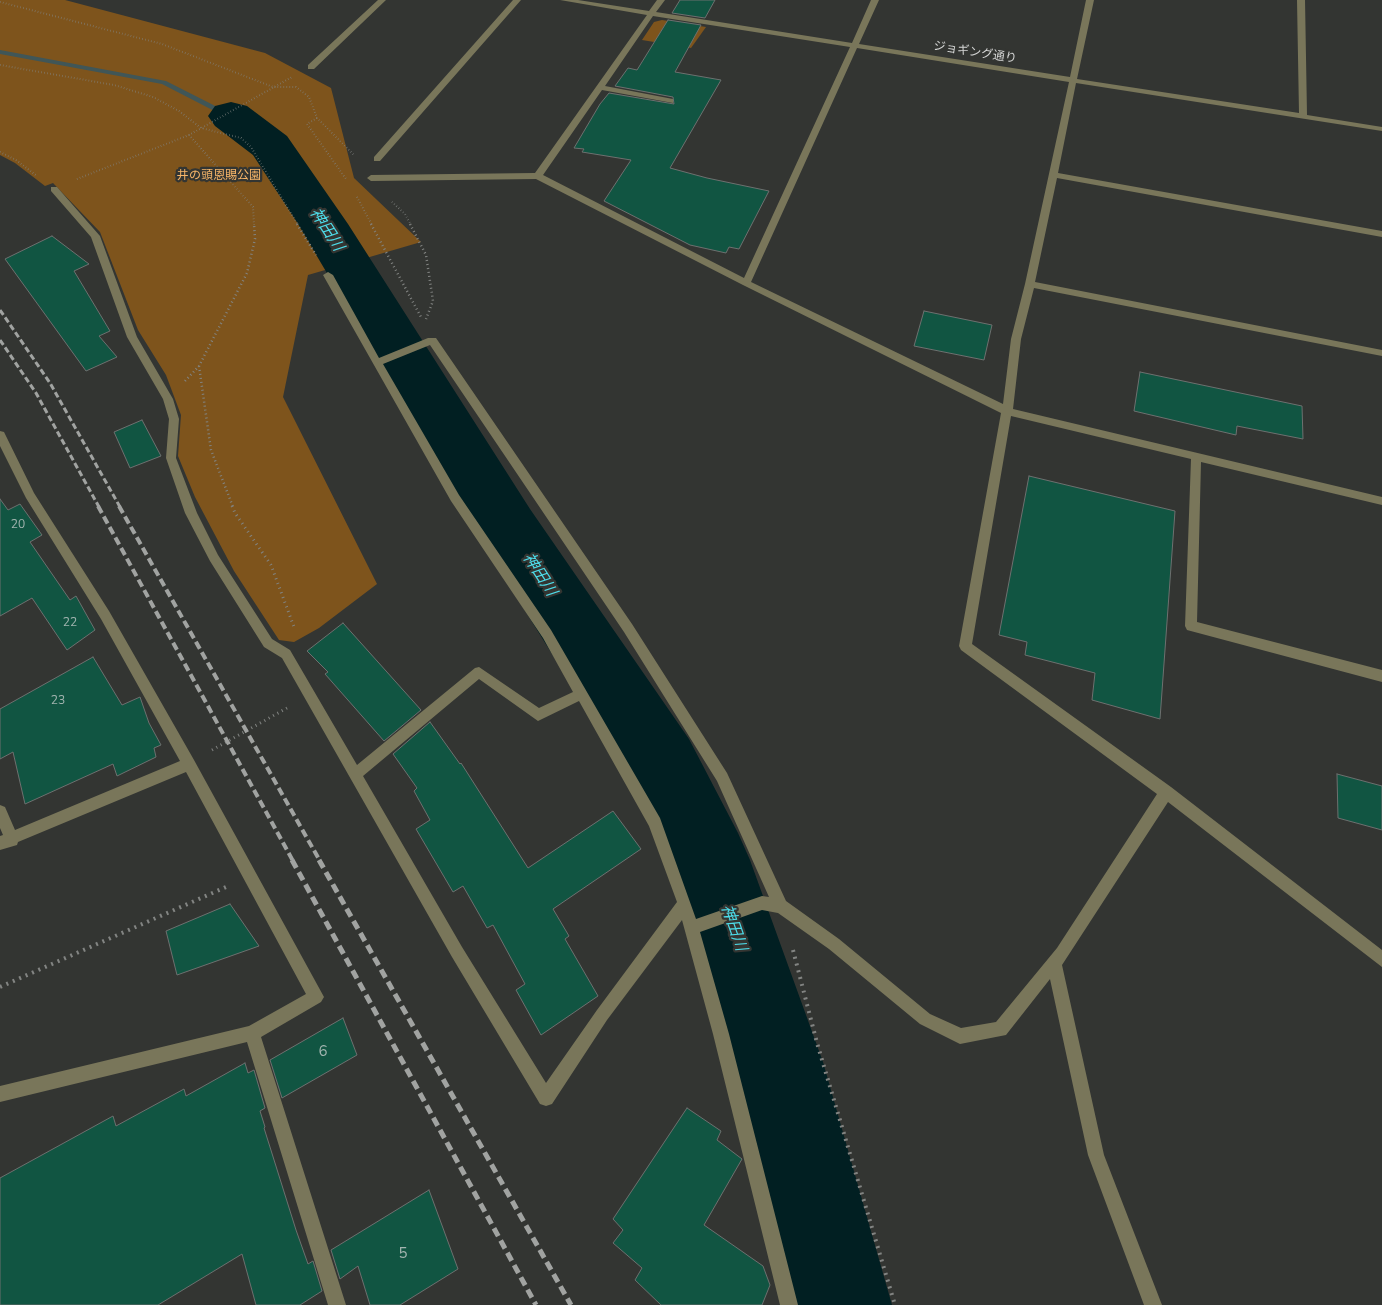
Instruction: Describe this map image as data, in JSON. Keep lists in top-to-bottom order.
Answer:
{
  "streets": {
    "street": ["ジョギング通り"]
  },
  "water": ["神田川"],
  "parks": ["井の頭恩賜公園"],
  "house_numbers": [
    "20",
    "22",
    "23",
    "6",
    "5"
  ]
}
